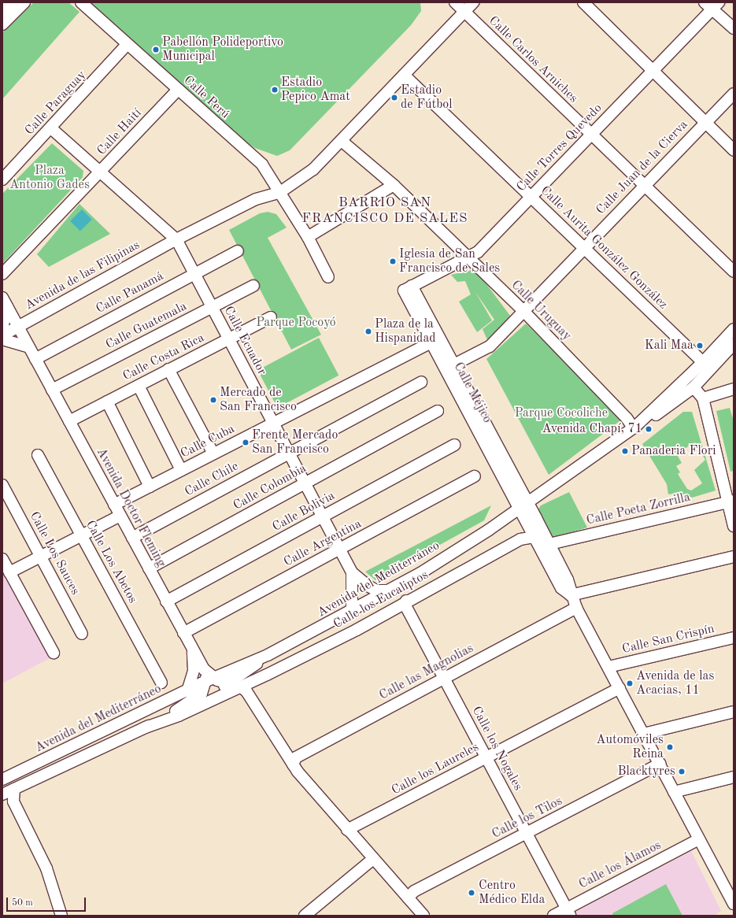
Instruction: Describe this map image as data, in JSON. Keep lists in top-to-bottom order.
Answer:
{
  "streets": {
    "street": [
      "Calle Carlos Arniches",
      "Calle Perú",
      "Calle Paraguay",
      "Calle Haití",
      "Calle Torres Quevedo",
      "Calle Juan de la Cierva",
      "Calle Aurita González González",
      "Avenida de las Filipinas",
      "Calle Panamá",
      "Calle Uruguay",
      "Calle Guatemala",
      "Calle Ecuador",
      "Calle Costa Rica",
      "Calle Méjico",
      "Calle Cuba",
      "Calle Chile",
      "Calle Colombia",
      "Avenida Doctor Fleming",
      "Calle Poeta Zorrilla",
      "Calle Bolivia",
      "Calle Argentina",
      "Calle Los Sauces",
      "Calle Los Abetos",
      "Avenida del Mediterráneo",
      "Calle los Eucaliptos",
      "Calle San Crispín",
      "Calle las Magnolias",
      "Calle los Nogales",
      "Calle los Laureles",
      "Calle los Tilos",
      "Calle los Álamos"
    ]
  },
  "crossings": [
    ["Calle Carlos Arniches", "Calle Torres Quevedo"],
    ["Calle Carlos Arniches", "Calle Juan de la Cierva"],
    ["Calle Carlos Arniches", "Avenida de las Filipinas"],
    ["Calle Perú", "Calle Paraguay"],
    ["Calle Perú", "Calle Haití"],
    ["Calle Perú", "Avenida de las Filipinas"],
    ["Calle Torres Quevedo", "Calle Aurita González González"],
    ["Calle Torres Quevedo", "Calle Uruguay"],
    ["Calle Torres Quevedo", "Calle Méjico"],
    ["Calle Juan de la Cierva", "Calle Aurita González González"],
    ["Calle Juan de la Cierva", "Calle Uruguay"],
    ["Calle Juan de la Cierva", "Calle Méjico"],
    ["Calle Aurita González González", "Avenida de las Filipinas"],
    ["Avenida de las Filipinas", "Calle Uruguay"],
    ["Avenida de las Filipinas", "Calle Ecuador"],
    ["Avenida de las Filipinas", "Avenida Doctor Fleming"],
    ["Calle Panamá", "Calle Ecuador"],
    ["Calle Panamá", "Avenida Doctor Fleming"],
    ["Calle Uruguay", "Avenida del Mediterráneo"],
    ["Calle Guatemala", "Calle Ecuador"],
    ["Calle Guatemala", "Avenida Doctor Fleming"],
    ["Calle Ecuador", "Calle Costa Rica"],
    ["Calle Ecuador", "Calle Cuba"],
    ["Calle Ecuador", "Calle Chile"],
    ["Calle Ecuador", "Calle Colombia"],
    ["Calle Ecuador", "Calle Bolivia"],
    ["Calle Ecuador", "Calle Argentina"],
    ["Calle Ecuador", "Avenida del Mediterráneo"],
    ["Calle Costa Rica", "Avenida Doctor Fleming"],
    ["Calle Méjico", "Calle Cuba"],
    ["Calle Méjico", "Avenida del Mediterráneo"],
    ["Calle Cuba", "Avenida Doctor Fleming"],
    ["Calle Chile", "Avenida Doctor Fleming"],
    ["Calle Colombia", "Avenida Doctor Fleming"],
    ["Avenida Doctor Fleming", "Calle Bolivia"],
    ["Avenida Doctor Fleming", "Calle Argentina"],
    ["Avenida Doctor Fleming", "Avenida del Mediterráneo"],
    ["Avenida del Mediterráneo", "Calle los Eucaliptos"],
    ["Calle los Eucaliptos", "Calle los Nogales"],
    ["Calle las Magnolias", "Calle los Nogales"],
    ["Calle los Nogales", "Calle los Laureles"],
    ["Calle los Nogales", "Calle los Tilos"],
    ["Calle los Nogales", "Calle los Álamos"]
  ],
  "districts": ["BARRIO SAN FRANCISCO DE SALES"],
  "parks": ["Plaza Antonio Gades", "Parque Pocoyó", "Parque Cocoliche"],
  "places": [
    "Pabellón Polideportivo Municipal",
    "Estadio Pepico Amat",
    "Estadio de Fútbol",
    "Iglesia de San Francisco de Sales",
    "Plaza de la Hispanidad",
    "Kali Maa",
    "Mercado de San Francisco",
    "Avenida Chapí, 71",
    "Frente Mercado San Francisco",
    "Panaderia Flori",
    "Avenida de las Acacias, 11",
    "Automóviles Reina",
    "Blacktyres",
    "Centro Médico Elda"
  ],
  "scale_bar": "50 m"
}
